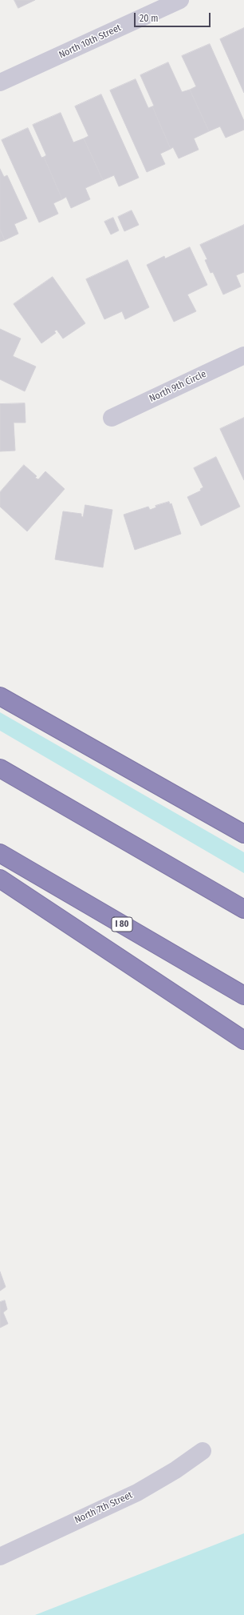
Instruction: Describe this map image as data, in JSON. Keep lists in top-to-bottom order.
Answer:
{
  "streets": {
    "highway": ["I 80"],
    "street": ["North 10th Street", "North 9th Circle", "North 7th Street"]
  },
  "scale_bar": "20 m"
}
